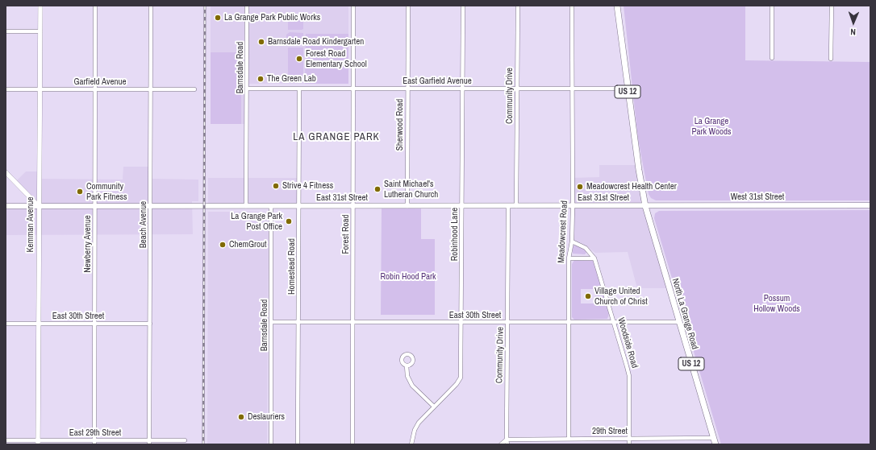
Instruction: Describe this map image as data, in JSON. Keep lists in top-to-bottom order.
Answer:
{
  "streets": {
    "main road": [
      "US 12",
      "West 31st Street",
      "East 31st Street",
      "North La Grange Road"
    ],
    "street": [
      "Barnsdale Road",
      "East Garfield Avenue",
      "Garfield Avenue",
      "Community Drive",
      "Sherwood Road",
      "Kemman Avenue",
      "Beach Avenue",
      "Meadowcrest Road",
      "Forest Road",
      "Robinhood Lane",
      "Newberry Avenue",
      "Homestead Road",
      "East 30th Street",
      "Woodside Road",
      "29th Street",
      "East 29th Street"
    ]
  },
  "crossings": [
    ["Barnsdale Road", "East Garfield Avenue"],
    ["Barnsdale Road", "East 31st Street"],
    ["Barnsdale Road", "East 30th Street"],
    ["East Garfield Avenue", "US 12"],
    ["East Garfield Avenue", "Community Drive"],
    ["East Garfield Avenue", "Sherwood Road"],
    ["East Garfield Avenue", "Meadowcrest Road"],
    ["East Garfield Avenue", "Forest Road"],
    ["East Garfield Avenue", "Robinhood Lane"],
    ["East Garfield Avenue", "Homestead Road"],
    ["Garfield Avenue", "Kemman Avenue"],
    ["Garfield Avenue", "Beach Avenue"],
    ["Garfield Avenue", "Newberry Avenue"],
    ["US 12", "West 31st Street"],
    ["US 12", "East 31st Street"],
    ["US 12", "North La Grange Road"],
    ["Community Drive", "East 31st Street"],
    ["Community Drive", "East 30th Street"],
    ["Community Drive", "29th Street"],
    ["Sherwood Road", "East 31st Street"],
    ["West 31st Street", "East 31st Street"],
    ["West 31st Street", "North La Grange Road"],
    ["East 31st Street", "Kemman Avenue"],
    ["East 31st Street", "Beach Avenue"],
    ["East 31st Street", "Meadowcrest Road"],
    ["East 31st Street", "Forest Road"],
    ["East 31st Street", "Robinhood Lane"],
    ["East 31st Street", "Newberry Avenue"],
    ["East 31st Street", "Homestead Road"],
    ["East 31st Street", "North La Grange Road"],
    ["Kemman Avenue", "East 30th Street"],
    ["Kemman Avenue", "East 29th Street"],
    ["Beach Avenue", "East 30th Street"],
    ["Beach Avenue", "East 29th Street"],
    ["Meadowcrest Road", "East 30th Street"],
    ["Meadowcrest Road", "Woodside Road"],
    ["Meadowcrest Road", "29th Street"],
    ["Forest Road", "East 30th Street"],
    ["Robinhood Lane", "East 30th Street"],
    ["Newberry Avenue", "East 30th Street"],
    ["Newberry Avenue", "East 29th Street"],
    ["Homestead Road", "East 30th Street"],
    ["North La Grange Road", "East 30th Street"],
    ["North La Grange Road", "29th Street"],
    ["East 30th Street", "Woodside Road"],
    ["Woodside Road", "29th Street"]
  ],
  "districts": ["LA GRANGE PARK"],
  "parks": ["La Grange Park Woods", "Robin Hood Park", "Possum Hollow Woods"],
  "places": [
    "La Grange Park Public Works",
    "Barnsdale Road Kindergarten",
    "Forest Road Elementary School",
    "The Green Lab",
    "Strive 4 Fitness",
    "Meadowcrest Health Center",
    "Saint Michael's Lutheran Church",
    "Community Park Fitness",
    "La Grange Park Post Office",
    "ChemGrout",
    "Village United Church of Christ",
    "Deslauriers"
  ],
  "north": "bottom"
}
